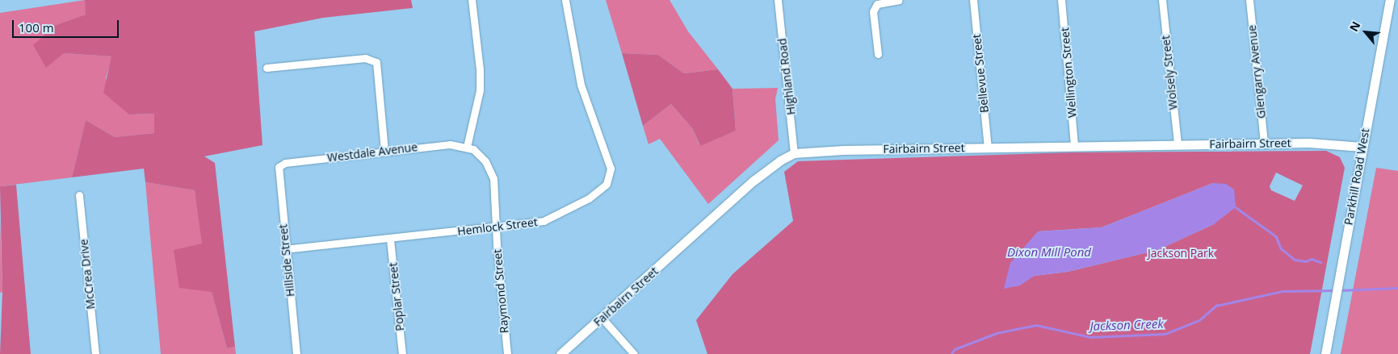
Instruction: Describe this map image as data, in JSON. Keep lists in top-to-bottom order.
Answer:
{
  "streets": {
    "main road": ["Fairbairn Street", "Parkhill Road West"],
    "street": [
      "Glengarry Avenue",
      "Wellington Street",
      "Wolsely Street",
      "Bellevue Street",
      "Highland Road",
      "Westdale Avenue",
      "Hemlock Street",
      "Hillside Street",
      "McCrea Drive",
      "Raymond Street",
      "Poplar Street"
    ]
  },
  "crossings": [
    ["Glengarry Avenue", "Fairbairn Street"],
    ["Wellington Street", "Fairbairn Street"],
    ["Wolsely Street", "Fairbairn Street"],
    ["Bellevue Street", "Fairbairn Street"],
    ["Highland Road", "Fairbairn Street"],
    ["Fairbairn Street", "Parkhill Road West"],
    ["Westdale Avenue", "Hillside Street"],
    ["Westdale Avenue", "Raymond Street"],
    ["Hemlock Street", "Hillside Street"],
    ["Hemlock Street", "Raymond Street"],
    ["Hemlock Street", "Poplar Street"]
  ],
  "water": ["Dixon Mill Pond", "Jackson Creek"],
  "parks": ["Jackson Park"],
  "scale_bar": "100 m",
  "north": "top left"
}
